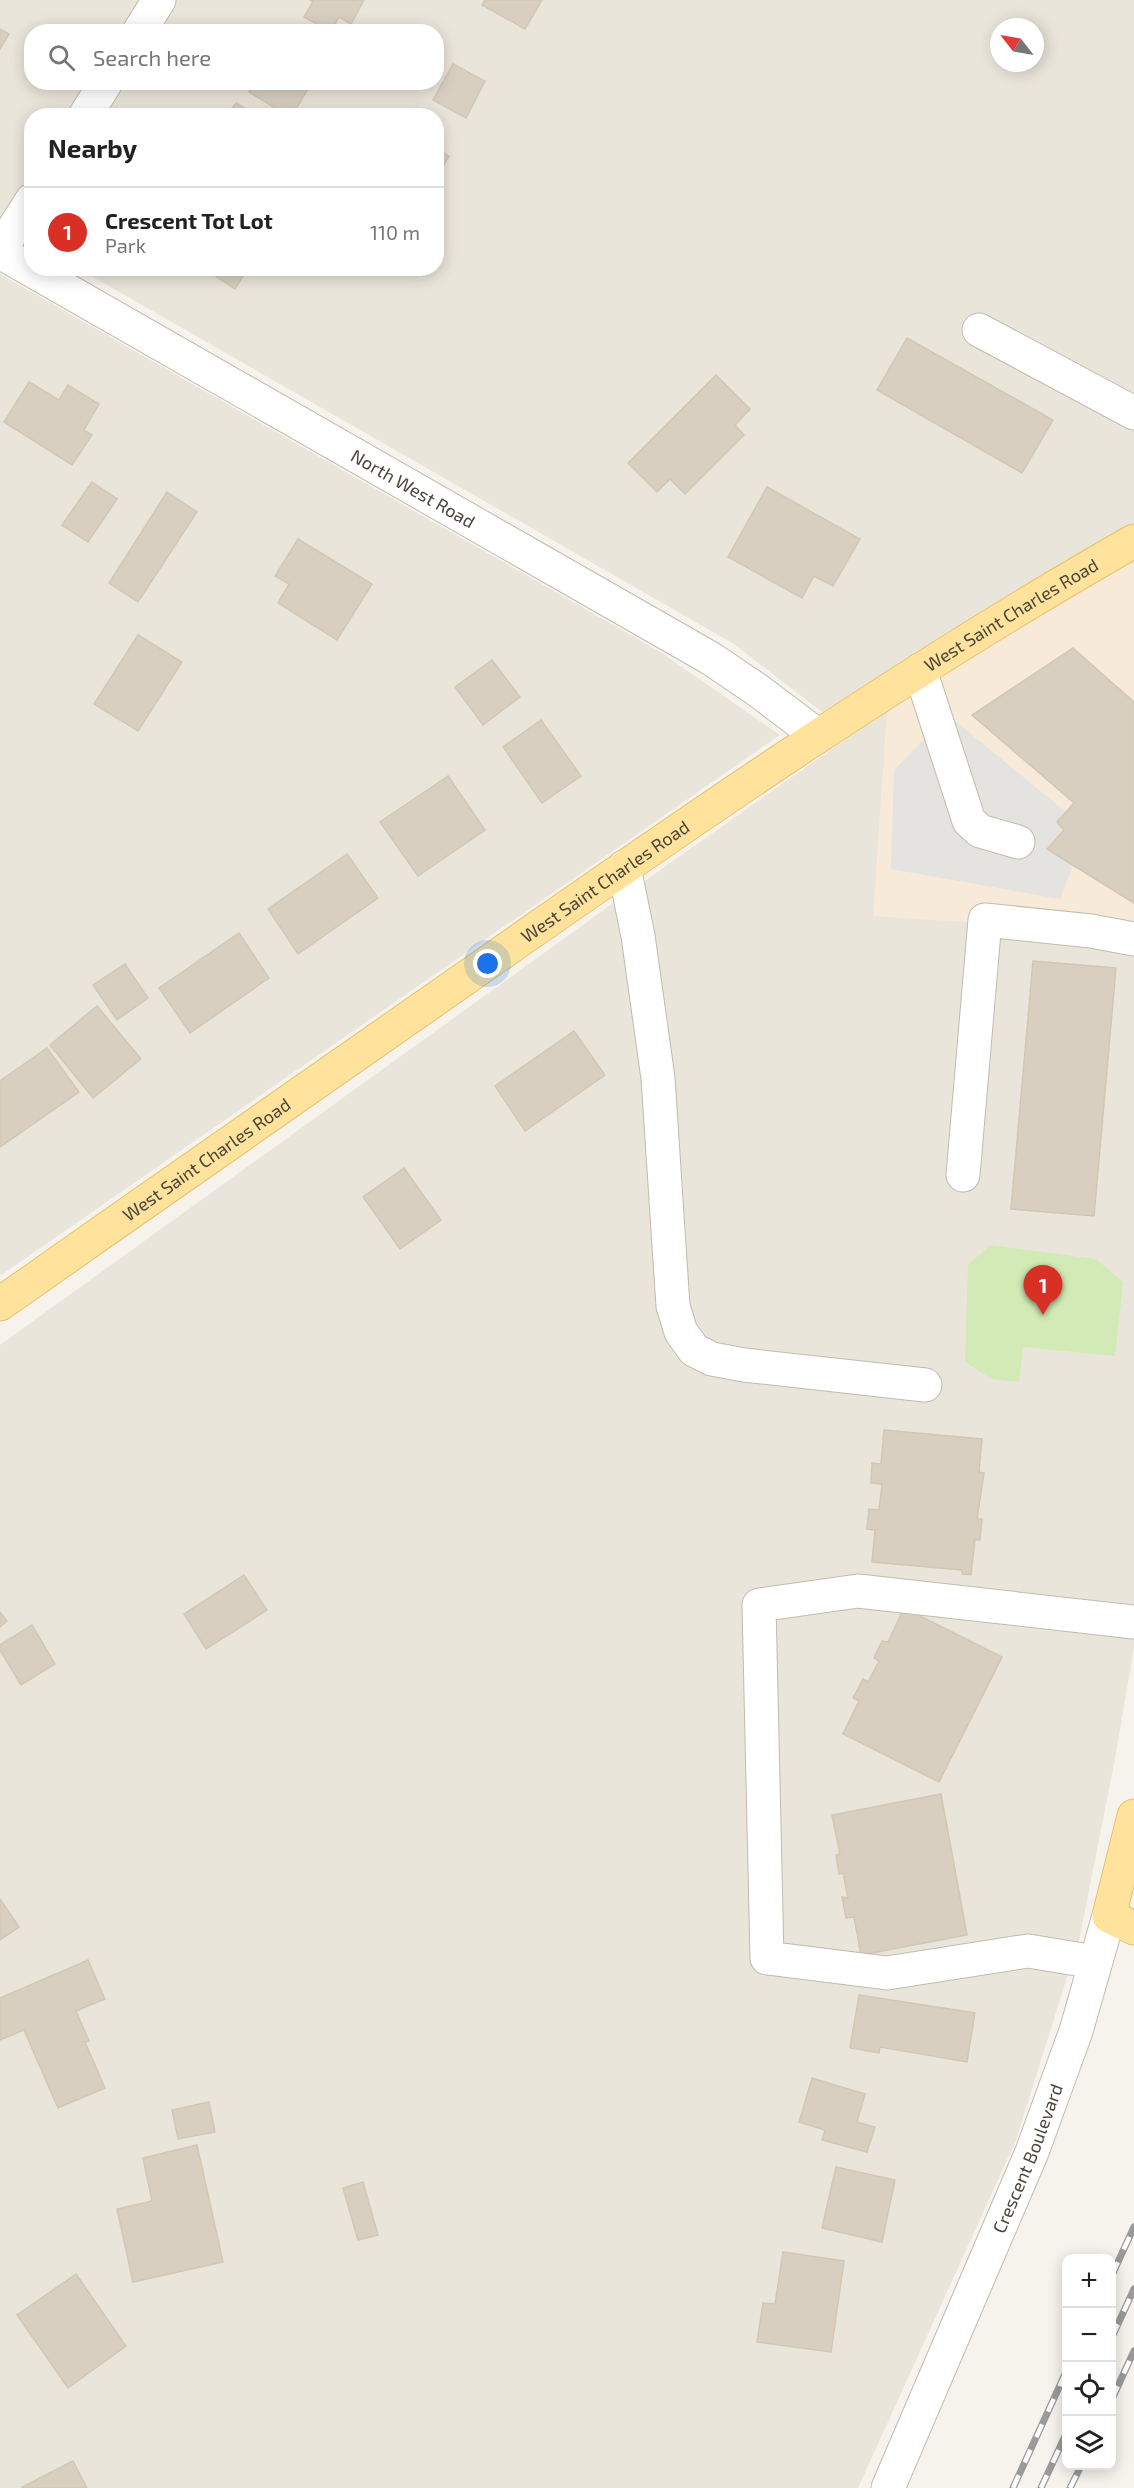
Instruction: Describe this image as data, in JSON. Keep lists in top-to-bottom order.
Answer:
{
  "streets": {
    "main road": ["West Saint Charles Road", "Crescent Boulevard"],
    "street": ["North West Road"]
  },
  "crossings": [
    ["North West Road", "West Saint Charles Road"]
  ],
  "north": "top left",
  "page": {
    "search": "Search here",
    "heading": "Nearby",
    "list": [
      {
        "mark": "1",
        "name": "Crescent Tot Lot",
        "note": "Park",
        "value": "110 m"
      }
    ],
    "pins": "1",
    "map_buttons": ["+", "−"]
  }
}
